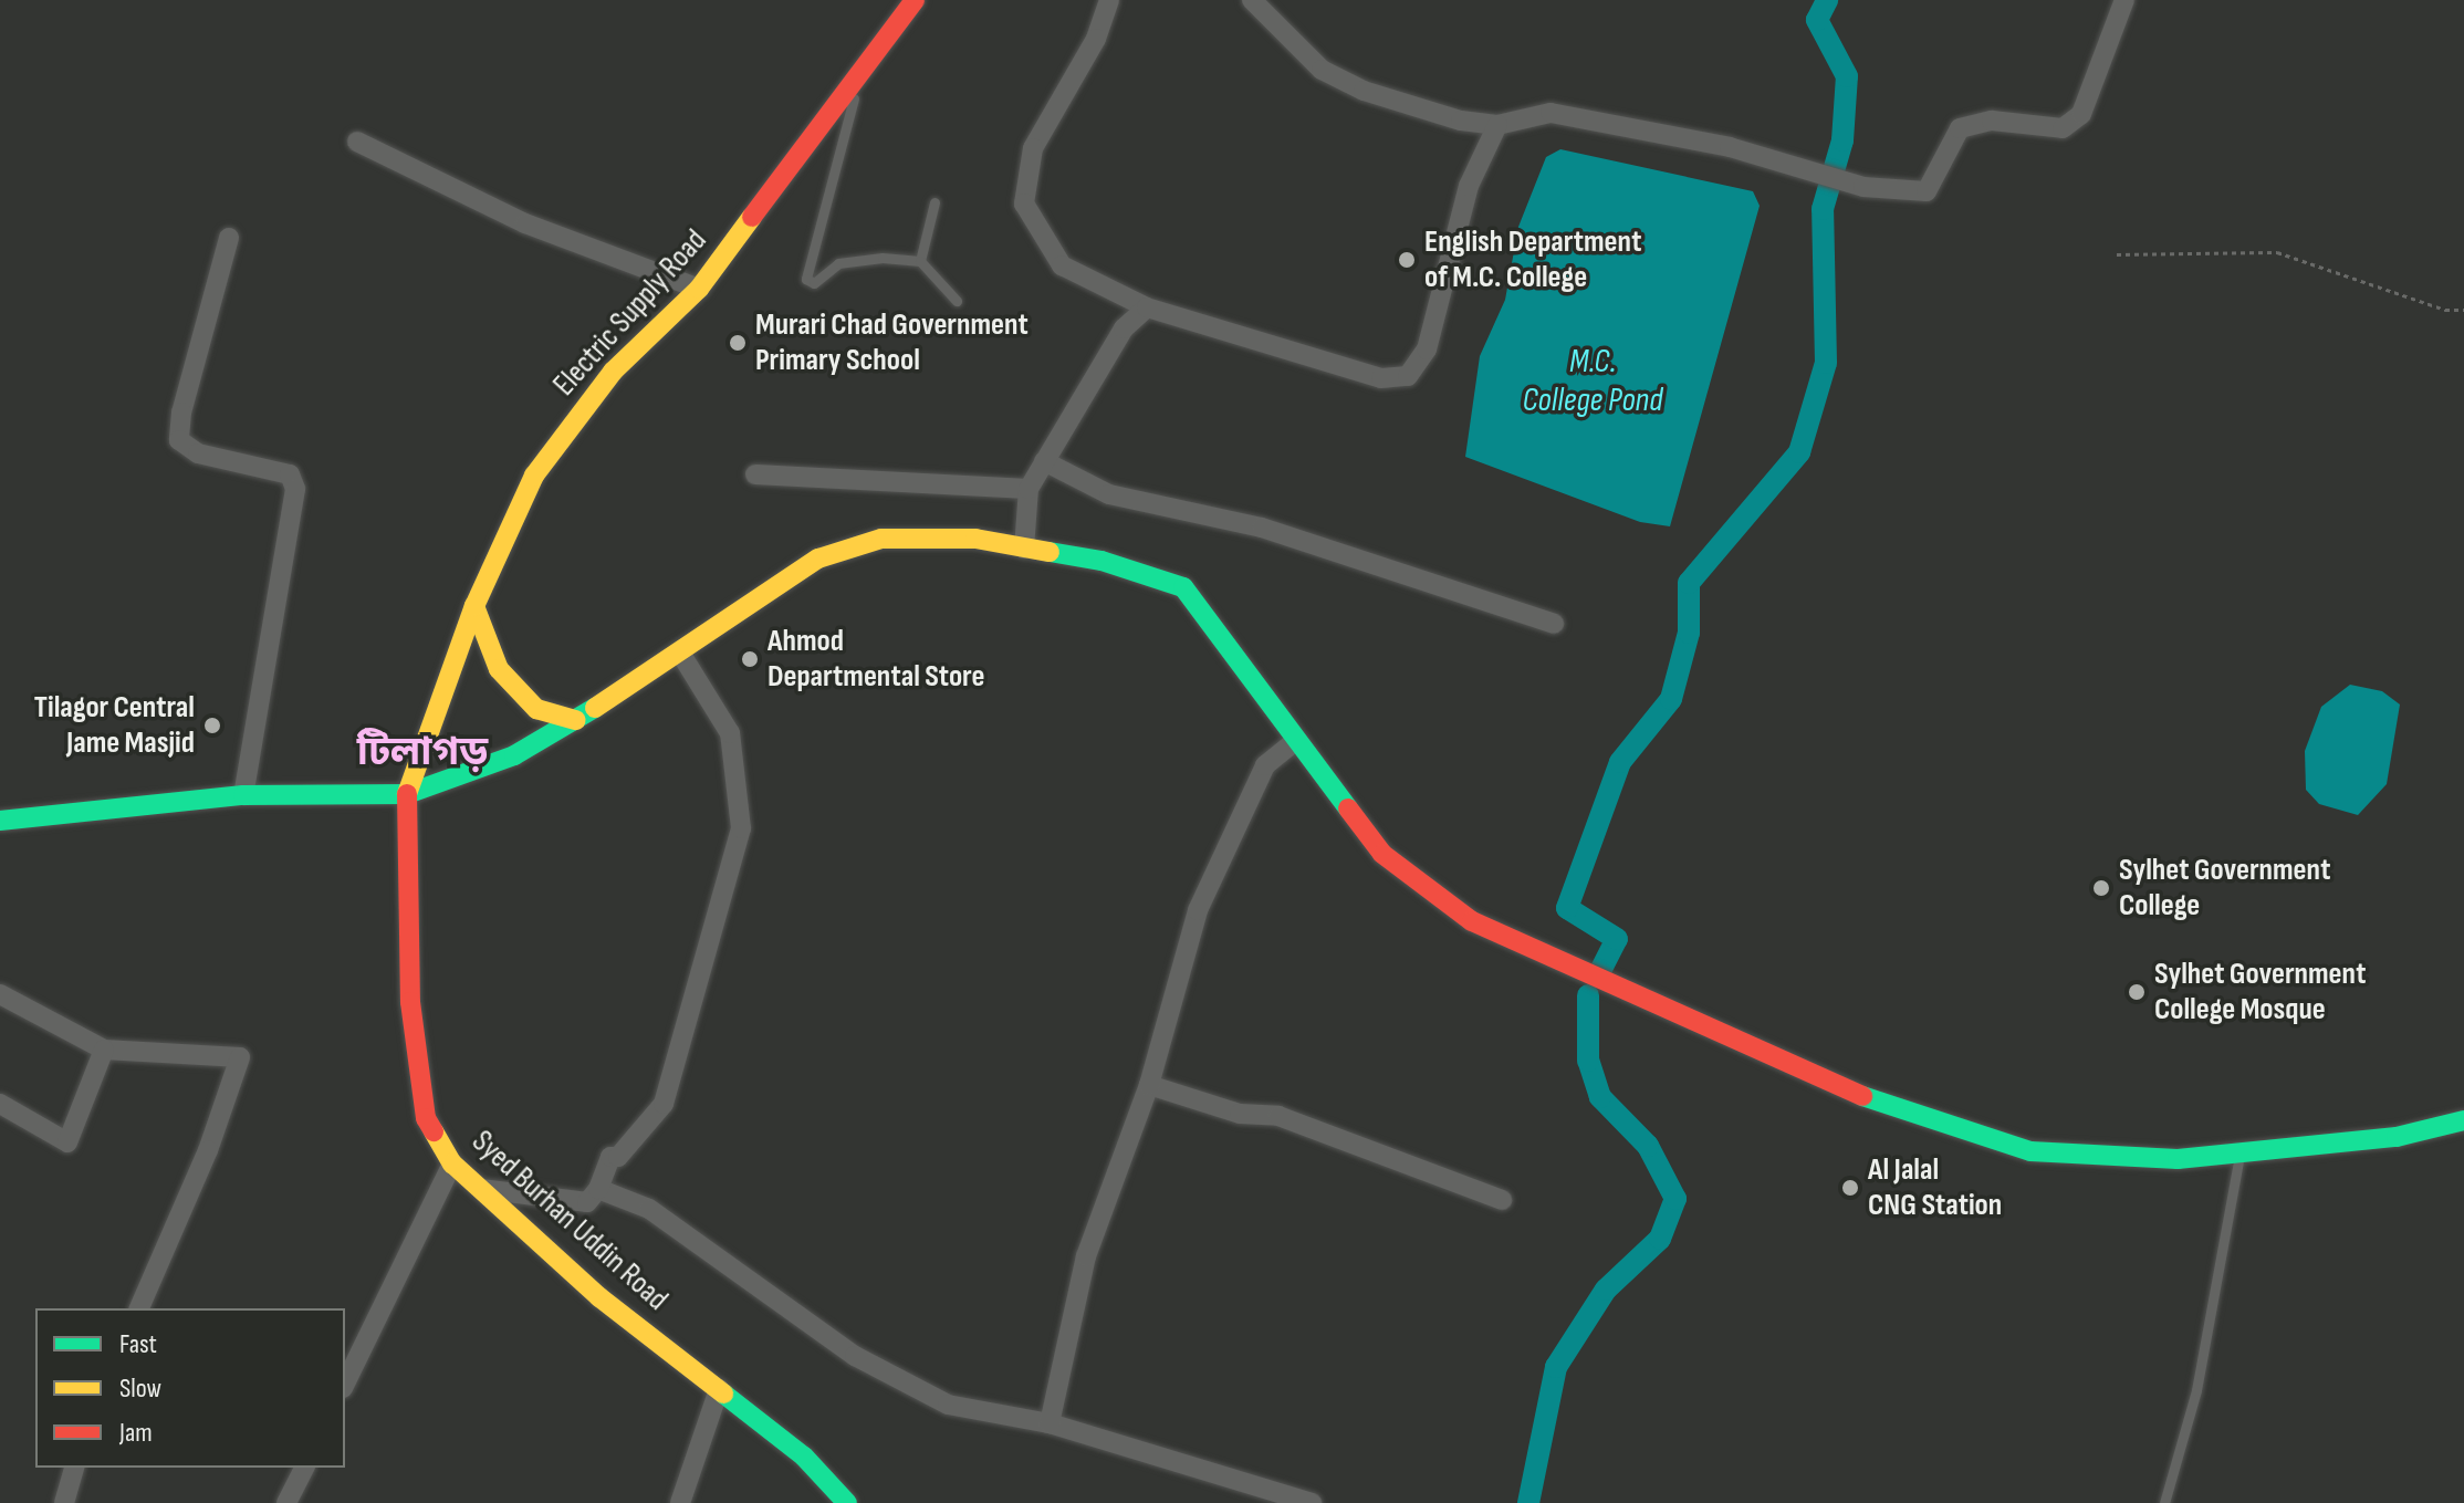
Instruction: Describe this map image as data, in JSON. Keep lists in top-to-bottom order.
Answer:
{
  "streets": {
    "main road": ["Electric Supply Road", "Syed Burhan Uddin Road"]
  },
  "crossings": [
    ["Electric Supply Road", "Syed Burhan Uddin Road"]
  ],
  "districts": ["টিলাগড়"],
  "water": ["M.C. College Pond"],
  "places": [
    "English Department of M.C. College",
    "Murari Chad Government Primary School",
    "Ahmod Departmental Store",
    "Tilagor Central Jame Masjid",
    "Sylhet Government College",
    "Sylhet Government College Mosque",
    "Al Jalal CNG Station"
  ],
  "legend": ["Fast", "Slow", "Jam"]
}
